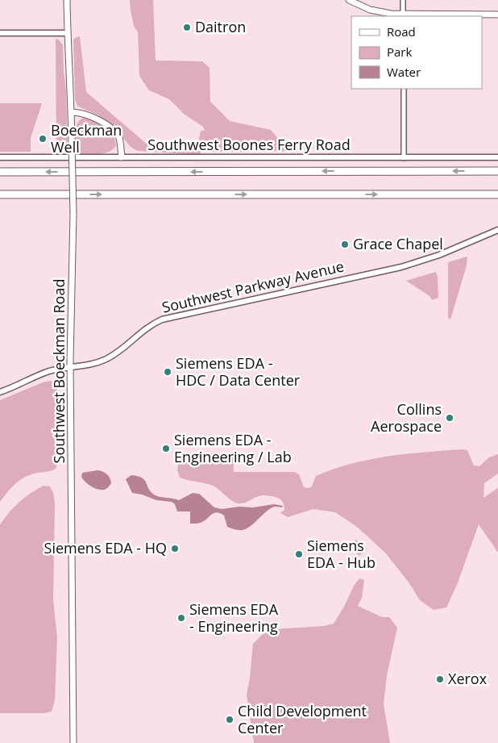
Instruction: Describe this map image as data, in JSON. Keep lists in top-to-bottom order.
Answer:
{
  "streets": {
    "main road": ["Southwest Boeckman Road"],
    "street": ["Southwest Boones Ferry Road", "Southwest Parkway Avenue"]
  },
  "crossings": [
    ["Southwest Parkway Avenue", "Southwest Boeckman Road"]
  ],
  "places": [
    "Daitron",
    "Boeckman Well",
    "Grace Chapel",
    "Siemens EDA - HDC / Data Center",
    "Collins Aerospace",
    "Siemens EDA - Engineering / Lab",
    "Siemens EDA - HQ",
    "Siemens EDA - Hub",
    "Siemens EDA - Engineering",
    "Xerox",
    "Child Development Center"
  ],
  "legend": ["Road", "Park", "Water"]
}
